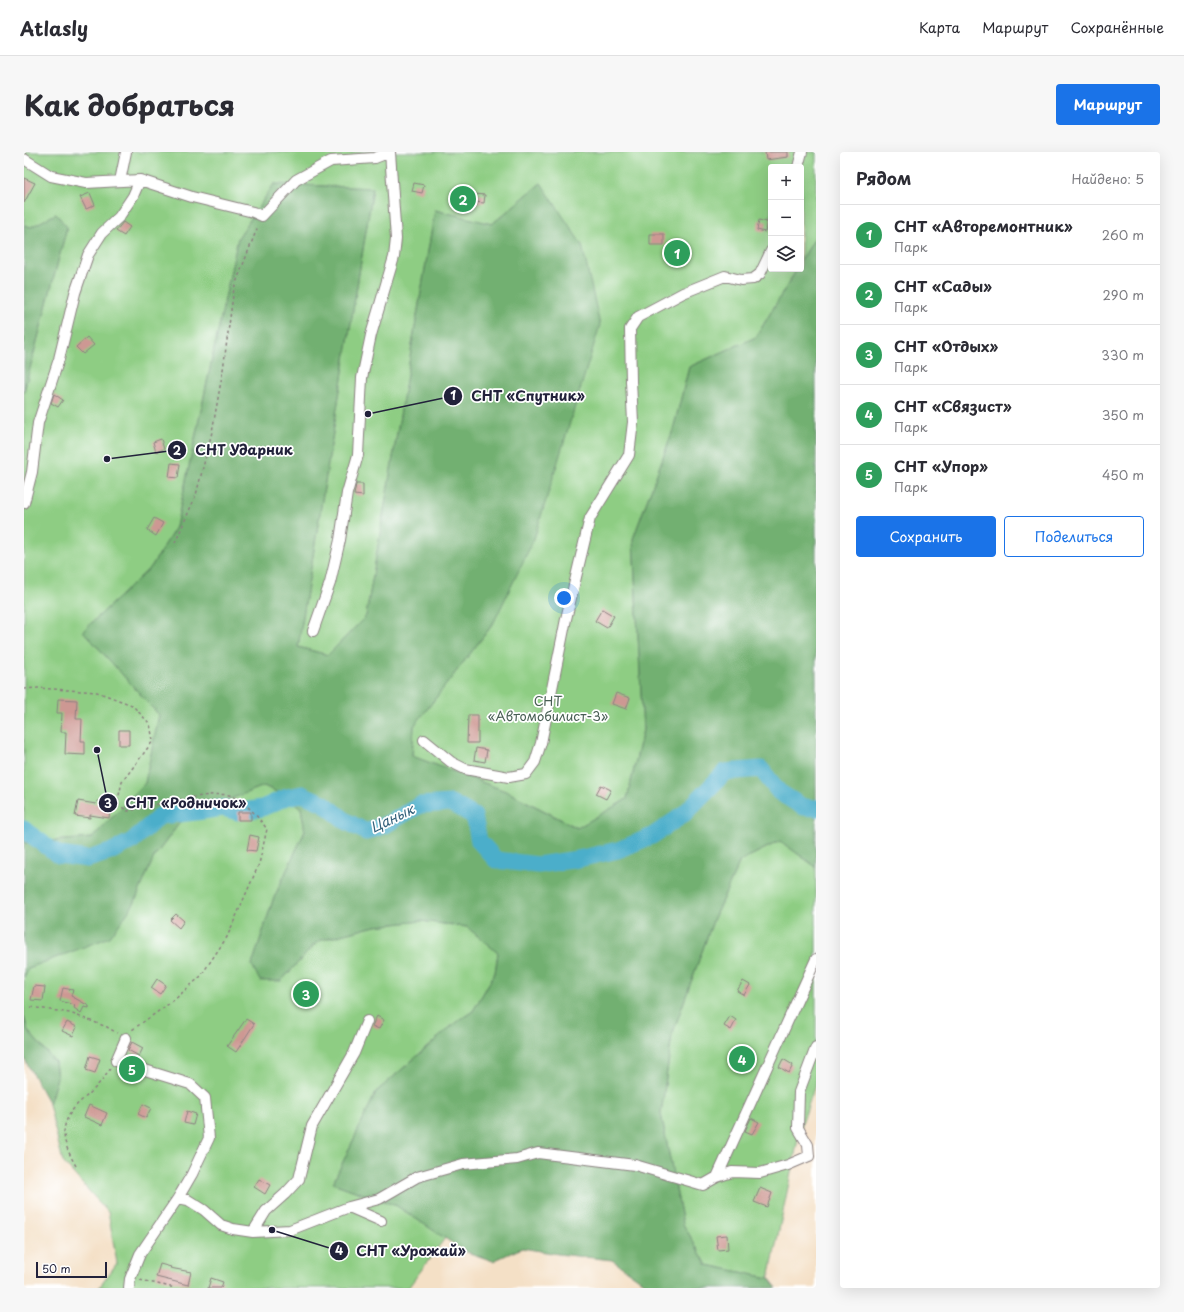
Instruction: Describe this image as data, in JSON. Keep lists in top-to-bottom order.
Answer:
{
  "water": ["Цанык"],
  "parks": ["СНТ «Автомобилист-3»"],
  "places": [
    "СНТ «Спутник»",
    "СНТ Ударник",
    "СНТ «Родничок»",
    "СНТ «Урожай»"
  ],
  "scale_bar": "50 m",
  "page": {
    "header": "Atlasly",
    "nav": ["Карта", "Маршрут", "Сохранённые"],
    "title": "Как добраться",
    "buttons": [
      "Маршрут",
      ["Сохранить", "Поделиться"]
    ],
    "heading": ["Рядом", "Найдено: 5"],
    "map_buttons": ["+", "−"],
    "pins": [
      "2",
      "1",
      "3",
      "4",
      "5"
    ],
    "list": [
      {
        "mark": "1",
        "name": "СНТ «Авторемонтник»",
        "note": "Парк",
        "value": "260 m"
      },
      {
        "mark": "2",
        "name": "СНТ «Сады»",
        "note": "Парк",
        "value": "290 m"
      },
      {
        "mark": "3",
        "name": "СНТ «Отдых»",
        "note": "Парк",
        "value": "330 m"
      },
      {
        "mark": "4",
        "name": "СНТ «Связист»",
        "note": "Парк",
        "value": "350 m"
      },
      {
        "mark": "5",
        "name": "СНТ «Упор»",
        "note": "Парк",
        "value": "450 m"
      }
    ],
    "scale": "50 m"
  }
}
